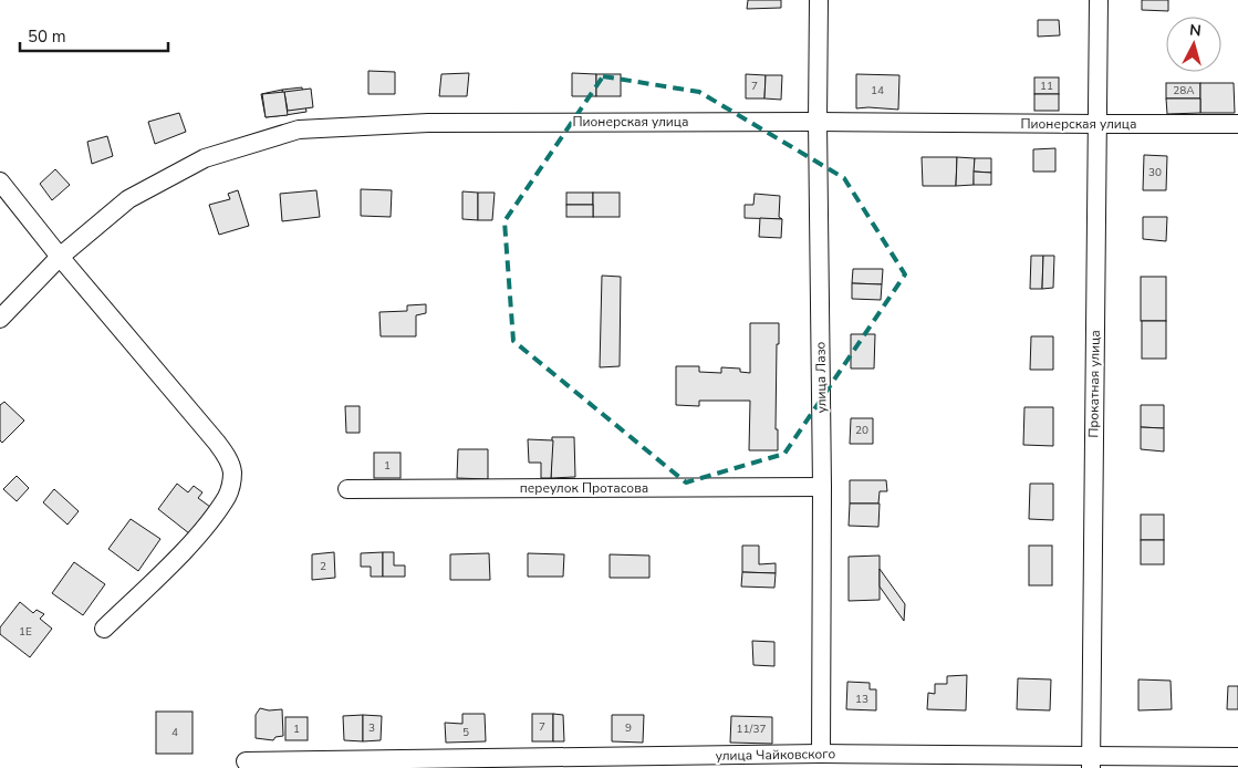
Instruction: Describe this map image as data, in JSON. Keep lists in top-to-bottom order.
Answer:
{
  "streets": {
    "street": [
      "Пионерская улица",
      "улица Лазо",
      "Прокатная улица",
      "переулок Протасова",
      "улица Чайковского"
    ]
  },
  "crossings": [
    ["Пионерская улица", "улица Лазо"],
    ["Пионерская улица", "Прокатная улица"],
    ["улица Лазо", "переулок Протасова"],
    ["улица Лазо", "улица Чайковского"],
    ["Прокатная улица", "улица Чайковского"]
  ],
  "house_numbers": [
    "7",
    "11",
    "14",
    "28А",
    "30",
    "20",
    "1",
    "2",
    "1Е",
    "13",
    "7",
    "3",
    "9",
    "1",
    "11/37",
    "4",
    "5"
  ],
  "scale_bar": "50 m",
  "north": "top"
}
